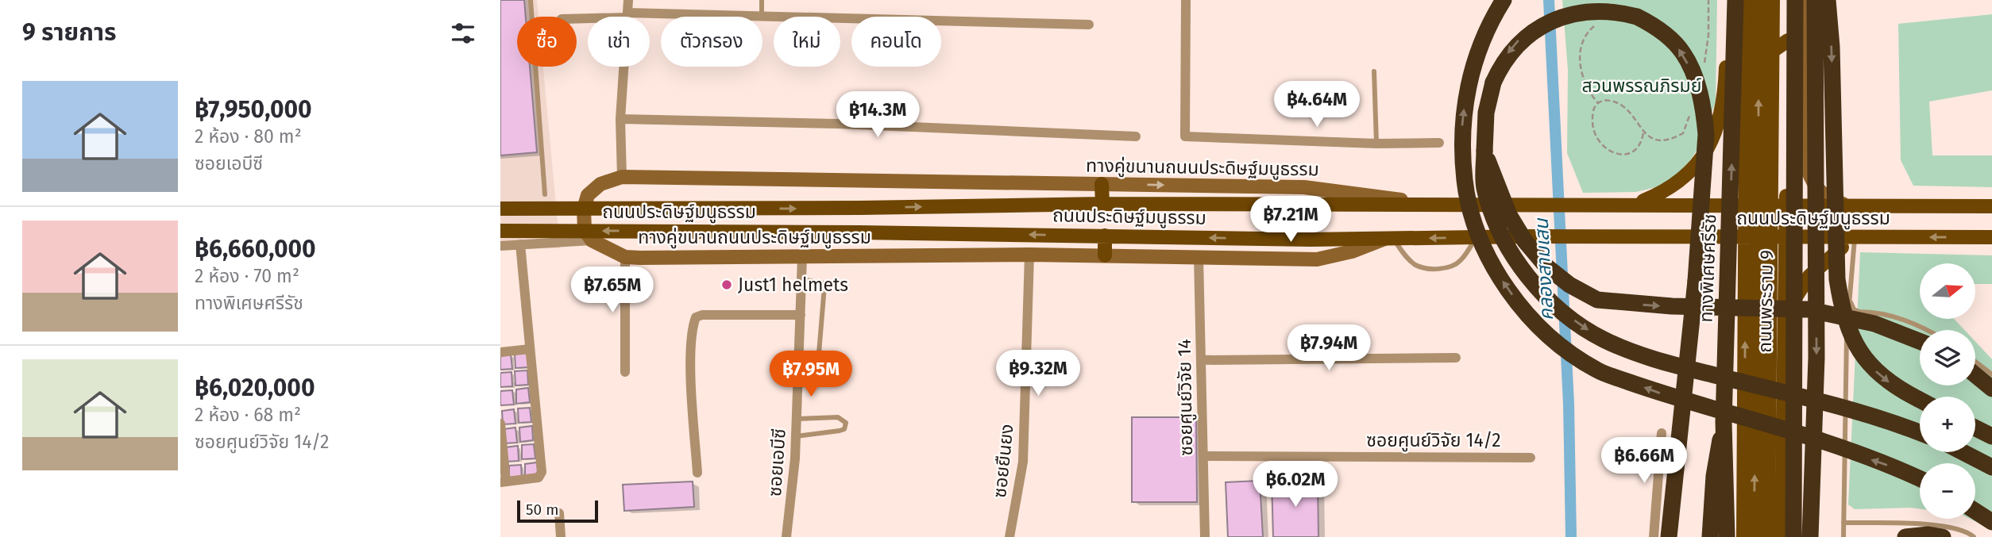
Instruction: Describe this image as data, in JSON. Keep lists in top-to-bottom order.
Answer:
{
  "streets": {
    "highway": ["ทางพิเศษศรีรัช"],
    "main road": ["ถนนประดิษฐ์มนูธรรม", "ถนนพระราม 9"],
    "street": [
      "ทางคู่ขนานถนนประดิษฐ์มนูธรรม",
      "ซอยศูนย์วิจัย 14",
      "ซอยศูนย์วิจัย 14/2",
      "ซอยยืนยง",
      "ซอยเอบีซี"
    ]
  },
  "crossings": [
    ["ทางคู่ขนานถนนประดิษฐ์มนูธรรม", "ถนนประดิษฐ์มนูธรรม"],
    ["ทางคู่ขนานถนนประดิษฐ์มนูธรรม", "ซอยศูนย์วิจัย 14"],
    ["ทางคู่ขนานถนนประดิษฐ์มนูธรรม", "ซอยยืนยง"],
    ["ทางคู่ขนานถนนประดิษฐ์มนูธรรม", "ซอยเอบีซี"],
    ["ถนนประดิษฐ์มนูธรรม", "ถนนพระราม 9"],
    ["ซอยศูนย์วิจัย 14", "ซอยศูนย์วิจัย 14/2"]
  ],
  "water": ["คลองสามเสน"],
  "parks": ["สวนพรรณภิรมย์"],
  "places": ["Just1 helmets"],
  "scale_bar": "50 m",
  "north": "right",
  "page": {
    "heading": "9 รายการ",
    "chip": [
      "ซื้อ",
      "เช่า",
      "ตัวกรอง",
      "ใหม่",
      "คอนโด"
    ],
    "list": [
      {
        "name": "฿7,950,000",
        "note": "2 ห้อง · 80 m² · ซอยเอบีซี"
      },
      {
        "name": "฿6,660,000",
        "note": "2 ห้อง · 70 m² · ทางพิเศษศรีรัช"
      },
      {
        "name": "฿6,020,000",
        "note": "2 ห้อง · 68 m² · ซอยศูนย์วิจัย 14/2"
      }
    ],
    "price": [
      "฿4.64M",
      "฿14.3M",
      "฿7.21M",
      "฿7.65M",
      "฿7.94M",
      "฿9.32M",
      "฿7.95M",
      "฿6.66M",
      "฿6.02M"
    ],
    "map_buttons": ["+", "−"],
    "scale": "50 m"
  }
}
